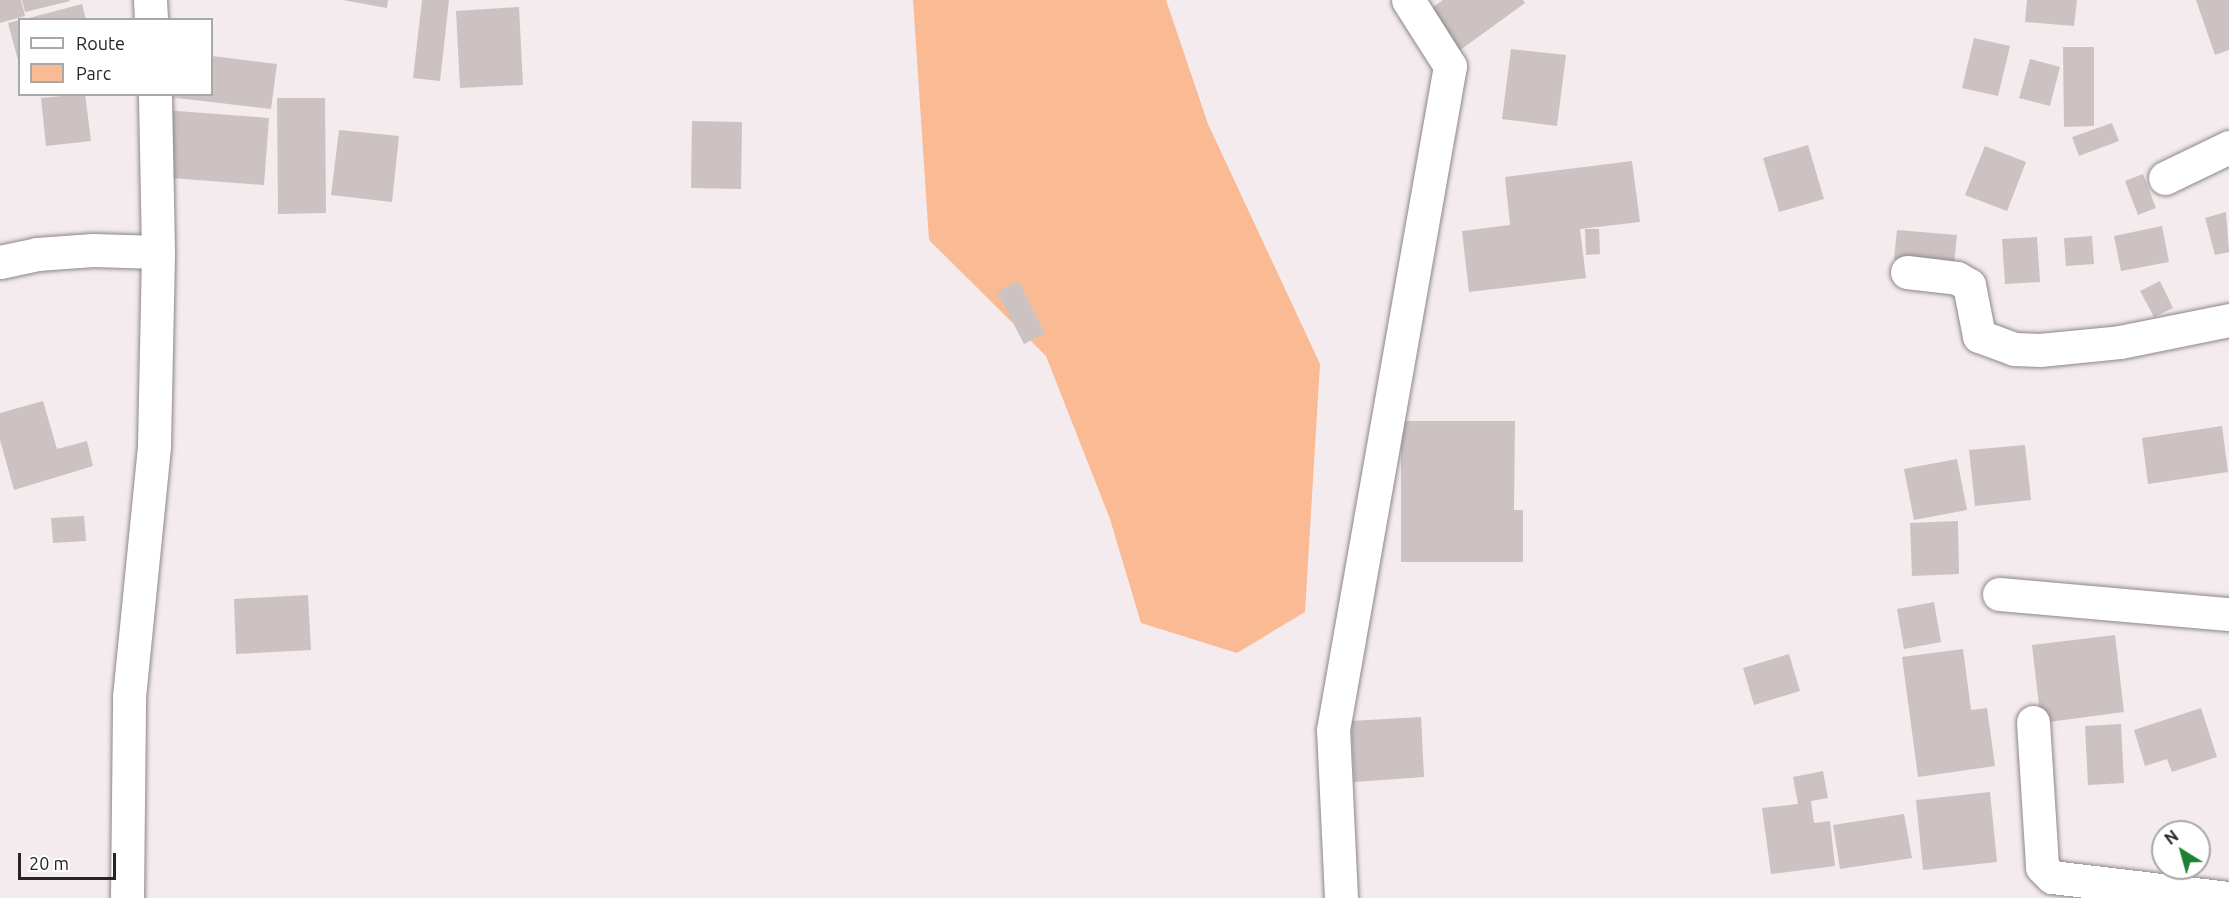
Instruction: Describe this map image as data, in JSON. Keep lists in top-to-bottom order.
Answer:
{
  "legend": ["Route", "Parc"],
  "scale_bar": "20 m",
  "north": "top left"
}
